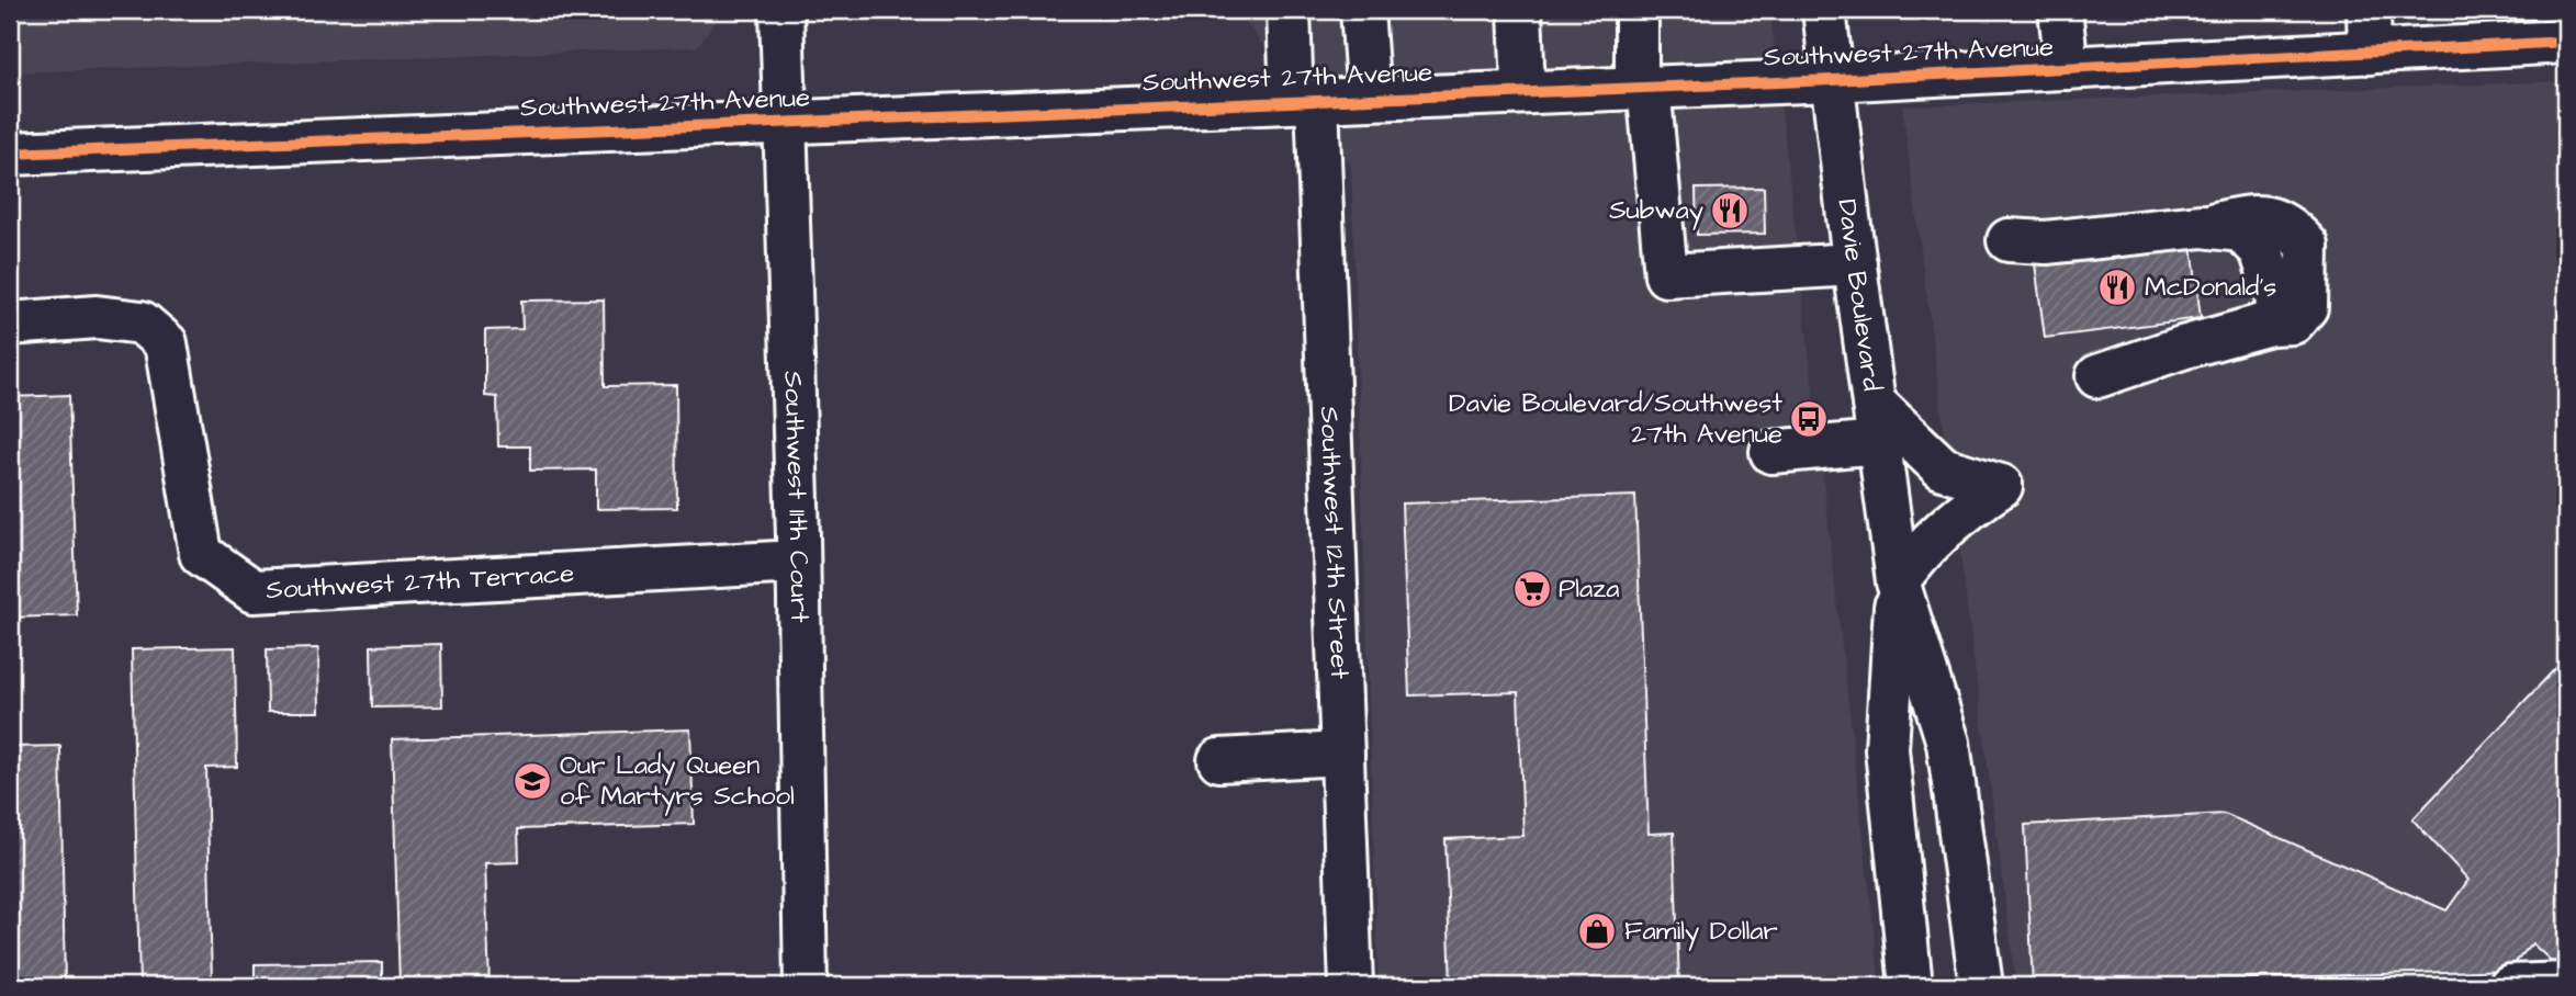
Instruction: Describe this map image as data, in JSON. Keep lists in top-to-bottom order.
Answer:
{
  "streets": {
    "street": [
      "Southwest 27th Avenue",
      "Davie Boulevard",
      "Southwest 11th Court",
      "Southwest 12th Street",
      "Southwest 27th Terrace"
    ]
  },
  "crossings": [
    ["Southwest 27th Avenue", "Davie Boulevard"],
    ["Southwest 27th Avenue", "Southwest 11th Court"],
    ["Southwest 27th Avenue", "Southwest 12th Street"],
    ["Southwest 11th Court", "Southwest 27th Terrace"]
  ],
  "places": {
    "restaurant": ["Subway", "McDonald's"],
    "bus stop": ["Davie Boulevard/Southwest 27th Avenue"],
    "supermarket": ["Plaza"],
    "school or university": ["Our Lady Queen of Martyrs School"],
    "shop": ["Family Dollar"]
  }
}
